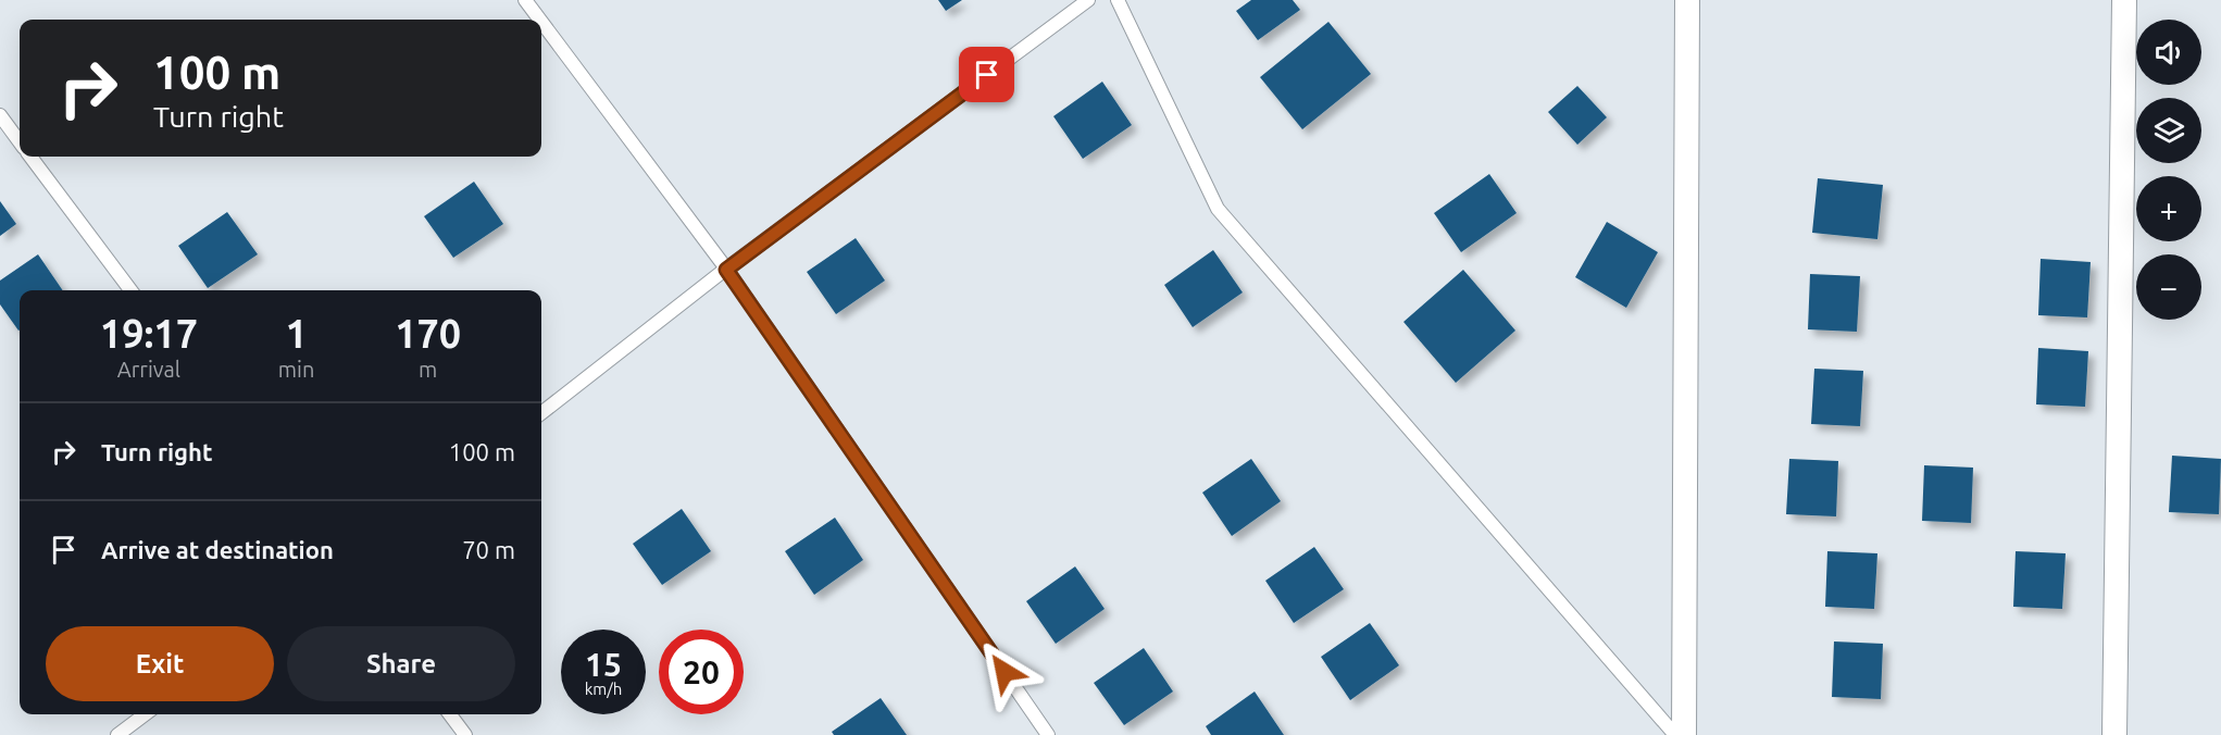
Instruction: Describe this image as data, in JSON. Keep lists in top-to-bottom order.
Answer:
{
  "page": {
    "map_buttons": ["+", "−"],
    "turn": ["100 m", "Turn right"],
    "eta": [
      "19:17",
      "Arrival",
      "1",
      "min",
      "170",
      "m"
    ],
    "list": [
      {
        "name": "Turn right",
        "value": "100 m"
      },
      {
        "name": "Arrive at destination",
        "value": "70 m"
      }
    ],
    "buttons": ["Exit", "Share"],
    "speed": "15 km/h",
    "limit": "20"
  }
}
